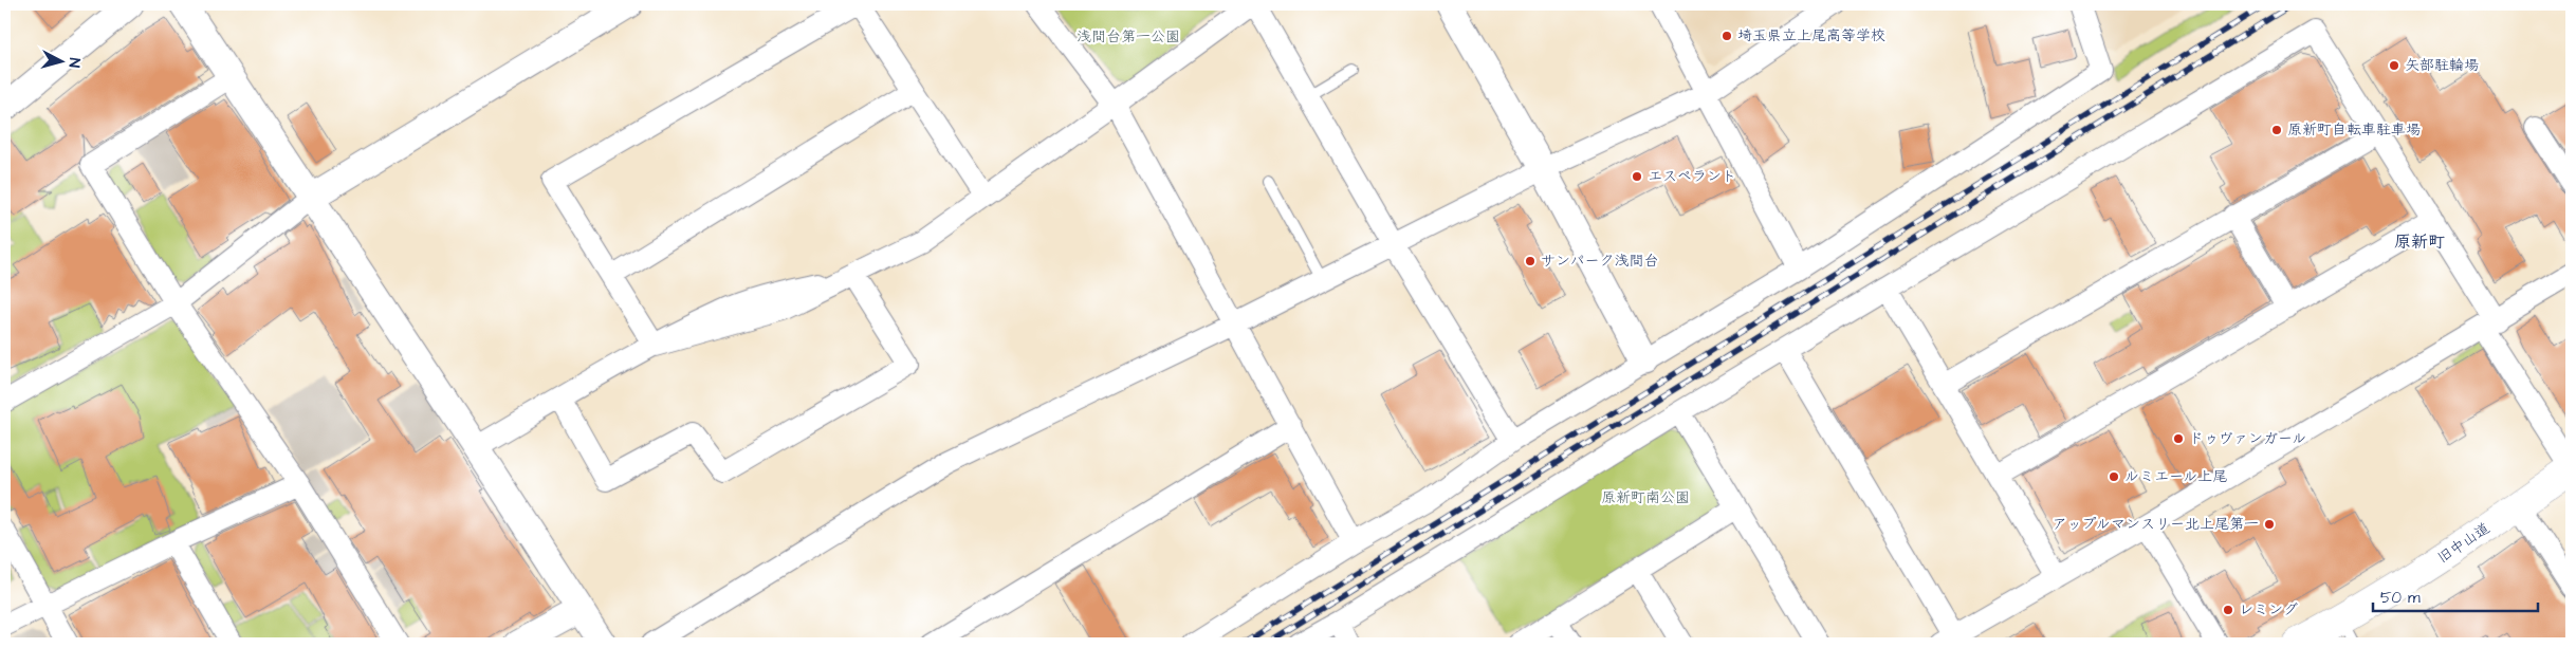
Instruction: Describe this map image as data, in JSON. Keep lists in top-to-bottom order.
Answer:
{
  "streets": {
    "main road": ["旧中山道"]
  },
  "districts": ["原新町"],
  "parks": ["浅間台第一公園", "原新町南公園"],
  "places": [
    "埼玉県立上尾高等学校",
    "矢部駐輪場",
    "原新町自転車駐車場",
    "エスペラント",
    "サンパーク浅間台",
    "ドゥヴァンガール",
    "ルミエール上尾",
    "アップルマンスリー北上尾第一",
    "レミング"
  ],
  "scale_bar": "50 m",
  "north": "right"
}
